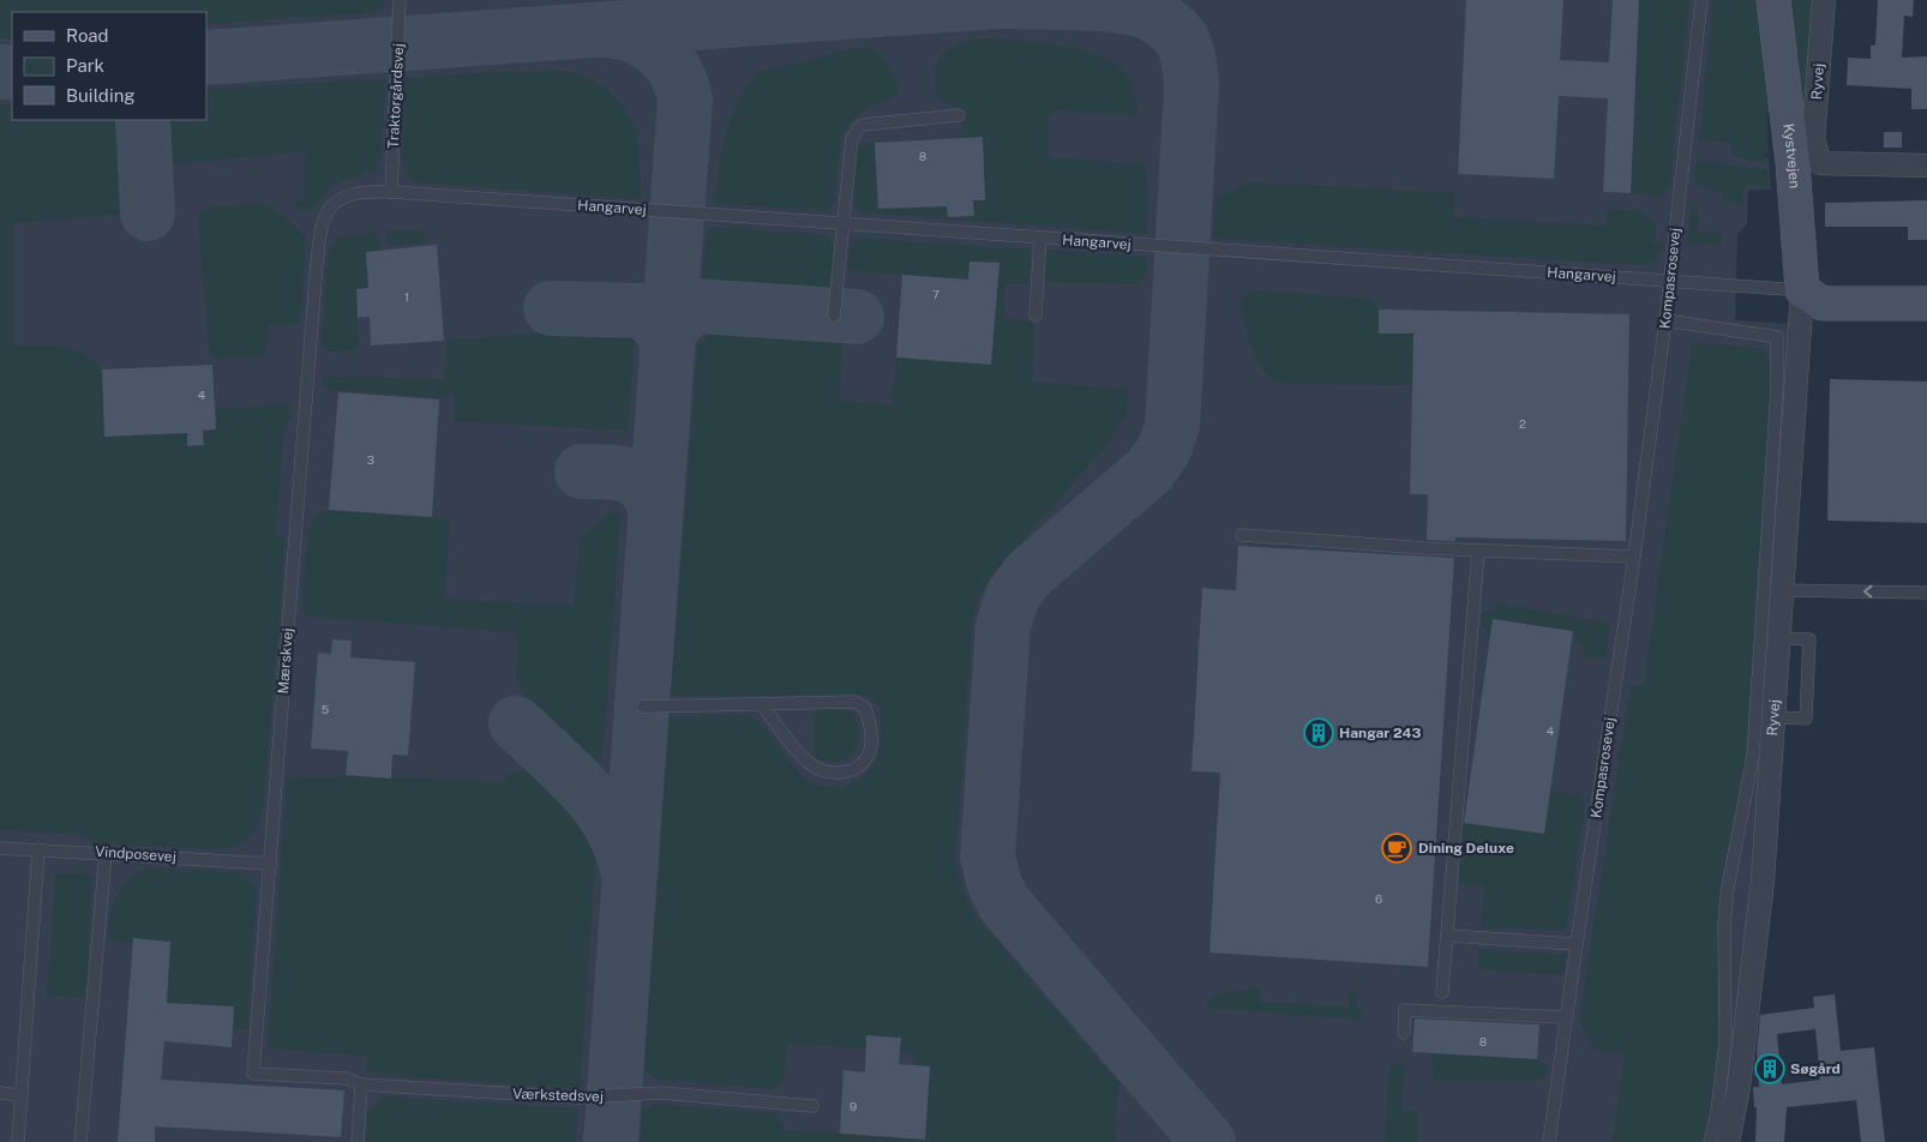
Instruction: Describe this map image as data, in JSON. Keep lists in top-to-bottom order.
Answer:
{
  "streets": {
    "street": ["Ryvej", "Kystvejen"],
    "lane": [
      "Traktorgårdsvej",
      "Hangarvej",
      "Kompasrosevej",
      "Mærskvej",
      "Vindposevej",
      "Værkstedsvej"
    ]
  },
  "crossings": [
    ["Ryvej", "Kystvejen"],
    ["Ryvej", "Hangarvej"],
    ["Traktorgårdsvej", "Hangarvej"],
    ["Traktorgårdsvej", "Mærskvej"],
    ["Kystvejen", "Hangarvej"],
    ["Hangarvej", "Kompasrosevej"],
    ["Hangarvej", "Mærskvej"],
    ["Mærskvej", "Vindposevej"],
    ["Mærskvej", "Værkstedsvej"]
  ],
  "places": {
    "building": ["Hangar 243", "Søgård"],
    "cafe": ["Dining Deluxe"]
  },
  "house_numbers": [
    "8",
    "7",
    "1",
    "4",
    "2",
    "3",
    "5",
    "4",
    "6",
    "8",
    "9"
  ],
  "legend": ["Road", "Park", "Building"]
}
